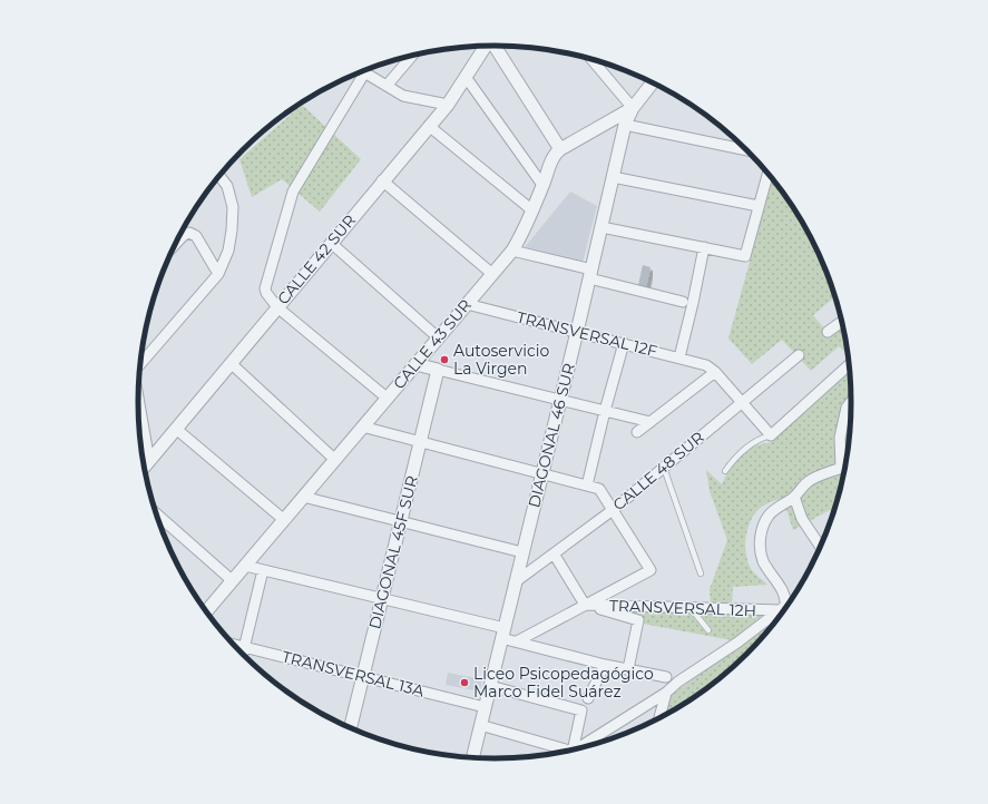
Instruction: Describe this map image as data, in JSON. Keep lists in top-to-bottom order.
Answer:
{
  "streets": {
    "street": [
      "CALLE 42 SUR",
      "TRANSVERSAL 12F",
      "CALLE 43 SUR",
      "DIAGONAL 46 SUR",
      "CALLE 48 SUR",
      "DIAGONAL 45F SUR",
      "TRANSVERSAL 12H",
      "TRANSVERSAL 13A"
    ]
  },
  "crossings": [
    ["TRANSVERSAL 12F", "CALLE 43 SUR"],
    ["TRANSVERSAL 12F", "DIAGONAL 46 SUR"],
    ["CALLE 43 SUR", "DIAGONAL 46 SUR"],
    ["DIAGONAL 46 SUR", "CALLE 48 SUR"],
    ["DIAGONAL 46 SUR", "TRANSVERSAL 13A"],
    ["DIAGONAL 45F SUR", "TRANSVERSAL 13A"]
  ],
  "places": ["Autoservicio La Virgen", "Liceo Psicopedagógico Marco Fidel Suárez"]
}
